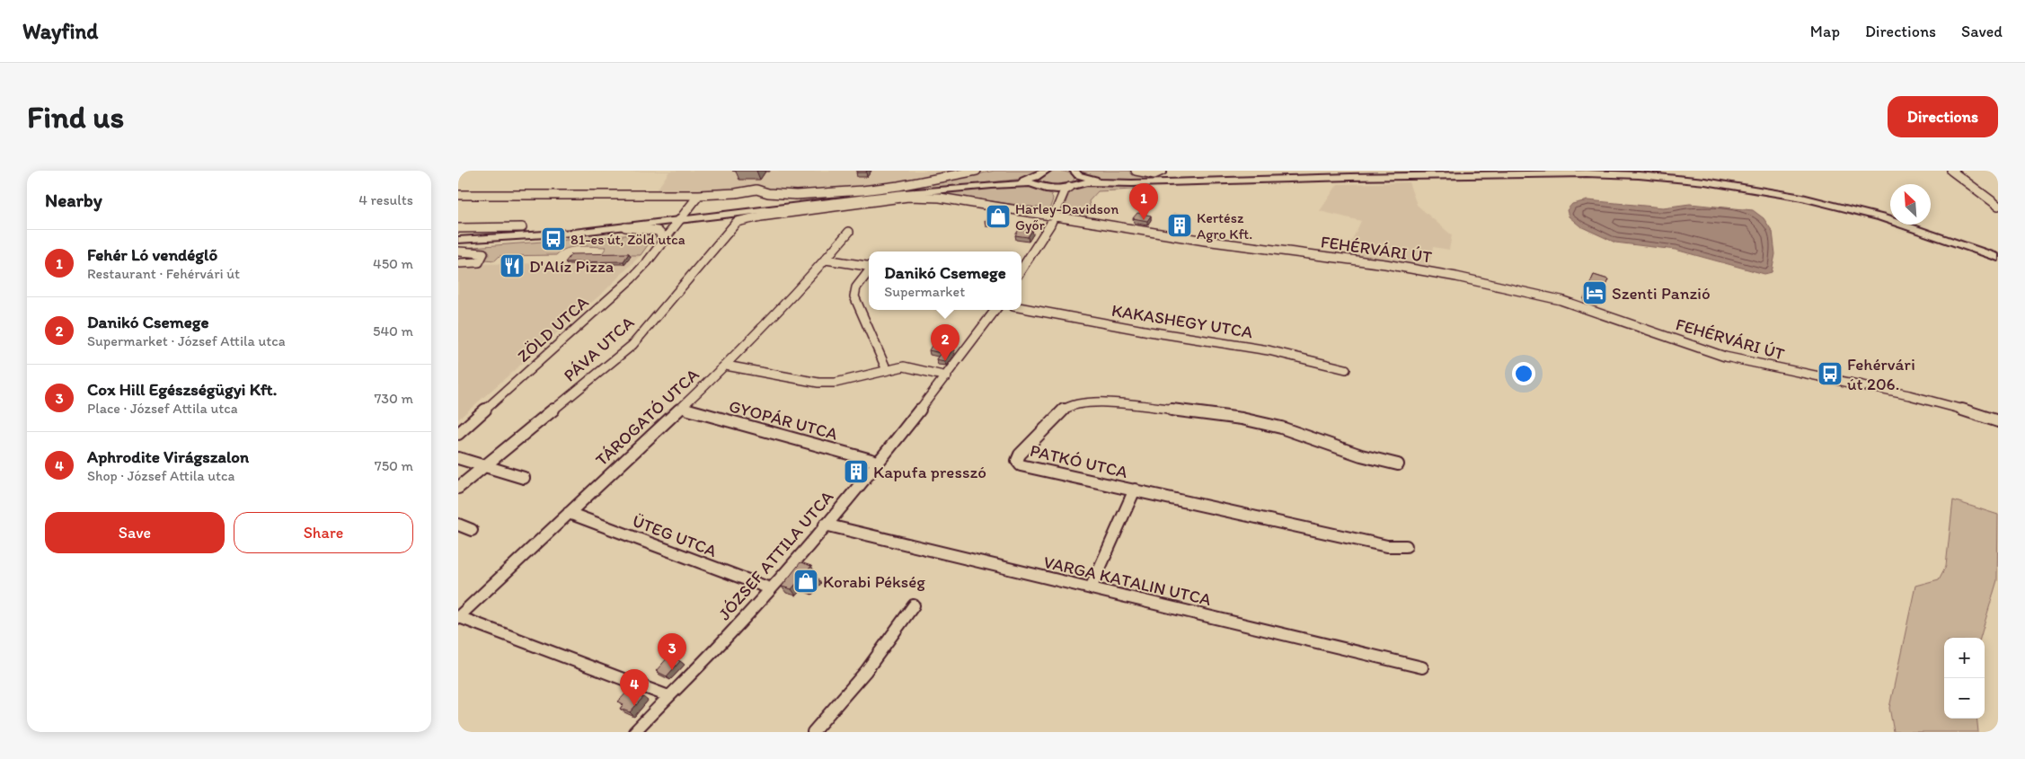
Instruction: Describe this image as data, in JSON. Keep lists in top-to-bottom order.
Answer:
{
  "streets": {
    "street": [
      "FEHÉRVÁRI ÚT",
      "KAKASHEGY UTCA",
      "ZÖLD UTCA",
      "PÁVA UTCA",
      "TÁROGATÓ UTCA",
      "GYOPÁR UTCA",
      "PATKÓ UTCA",
      "ÜTEG UTCA",
      "JÓZSEF ATTILA UTCA",
      "VARGA KATALIN UTCA"
    ]
  },
  "crossings": [
    ["FEHÉRVÁRI ÚT", "PÁVA UTCA"],
    ["TÁROGATÓ UTCA", "GYOPÁR UTCA"],
    ["TÁROGATÓ UTCA", "ÜTEG UTCA"],
    ["GYOPÁR UTCA", "JÓZSEF ATTILA UTCA"],
    ["ÜTEG UTCA", "JÓZSEF ATTILA UTCA"],
    ["JÓZSEF ATTILA UTCA", "VARGA KATALIN UTCA"]
  ],
  "places": {
    "shop": ["Harley-Davidson Győr", "Korabi Pékség"],
    "building": ["Kertész Agro Kft.", "Kapufa presszó"],
    "bus stop": ["81-es út, Zöld utca", "Fehérvári út 206."],
    "restaurant": ["D'Alíz Pizza"],
    "hotel": ["Szenti Panzió"]
  },
  "north": "top left",
  "page": {
    "header": "Wayfind",
    "nav": ["Map", "Directions", "Saved"],
    "buttons": [
      "Directions",
      ["Save", "Share"]
    ],
    "title": "Find us",
    "heading": ["Nearby", "4 results"],
    "pins": [
      "1",
      "2",
      "3",
      "4"
    ],
    "list": [
      {
        "mark": "1",
        "name": "Fehér Ló vendéglő",
        "note": "Restaurant · Fehérvári út",
        "value": "450 m"
      },
      {
        "mark": "2",
        "name": "Danikó Csemege",
        "note": "Supermarket · József Attila utca",
        "value": "540 m"
      },
      {
        "mark": "3",
        "name": "Cox Hill Egészségügyi Kft.",
        "note": "Place · József Attila utca",
        "value": "730 m"
      },
      {
        "mark": "4",
        "name": "Aphrodite Virágszalon",
        "note": "Shop · József Attila utca",
        "value": "750 m"
      }
    ],
    "popup": ["Danikó Csemege", "Supermarket"],
    "map_buttons": ["+", "−"]
  }
}
